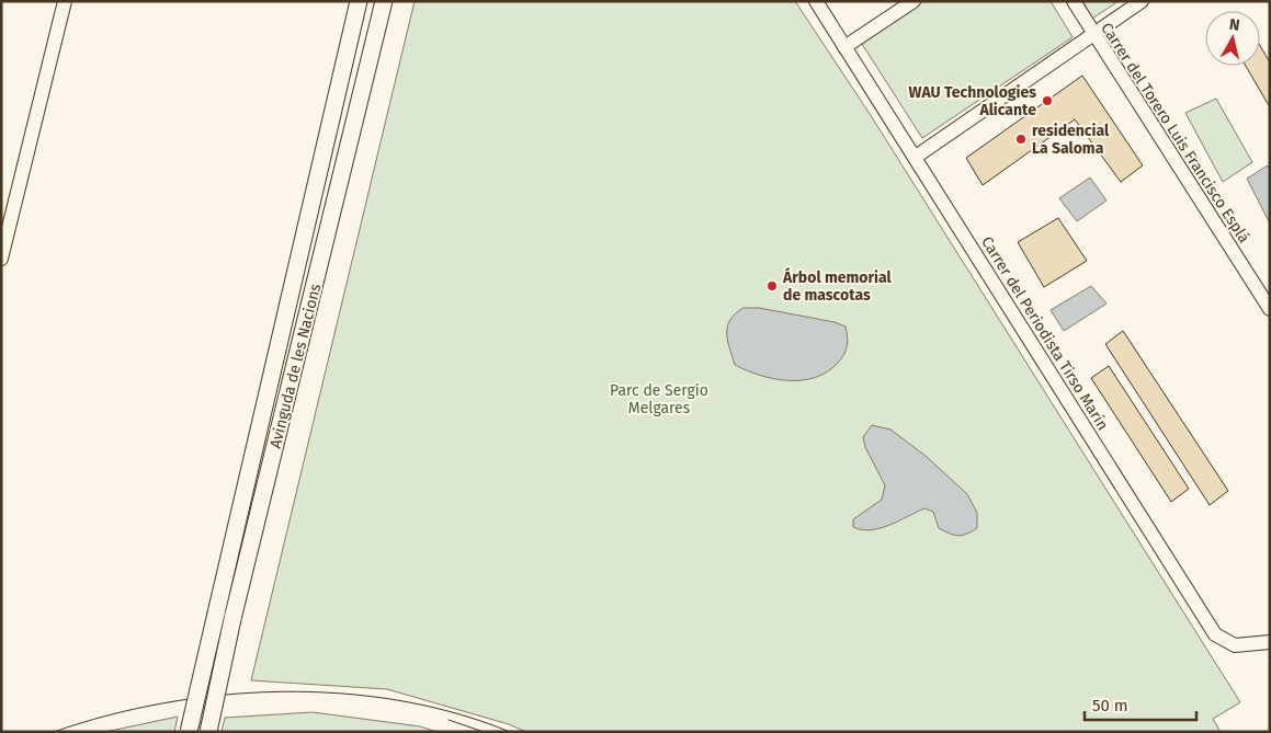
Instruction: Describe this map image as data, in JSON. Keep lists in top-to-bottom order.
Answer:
{
  "streets": {
    "street": ["Carrer del Torero Luis Francisco Esplá", "Carrer del Periodista Tirso Marín", "Avinguda de les Nacions"]
  },
  "parks": ["Parc de Sergio Melgares"],
  "places": ["WAU Technologies Alicante", "residencial La Saloma", "Árbol memorial de mascotas"],
  "scale_bar": "50 m",
  "north": "top"
}
